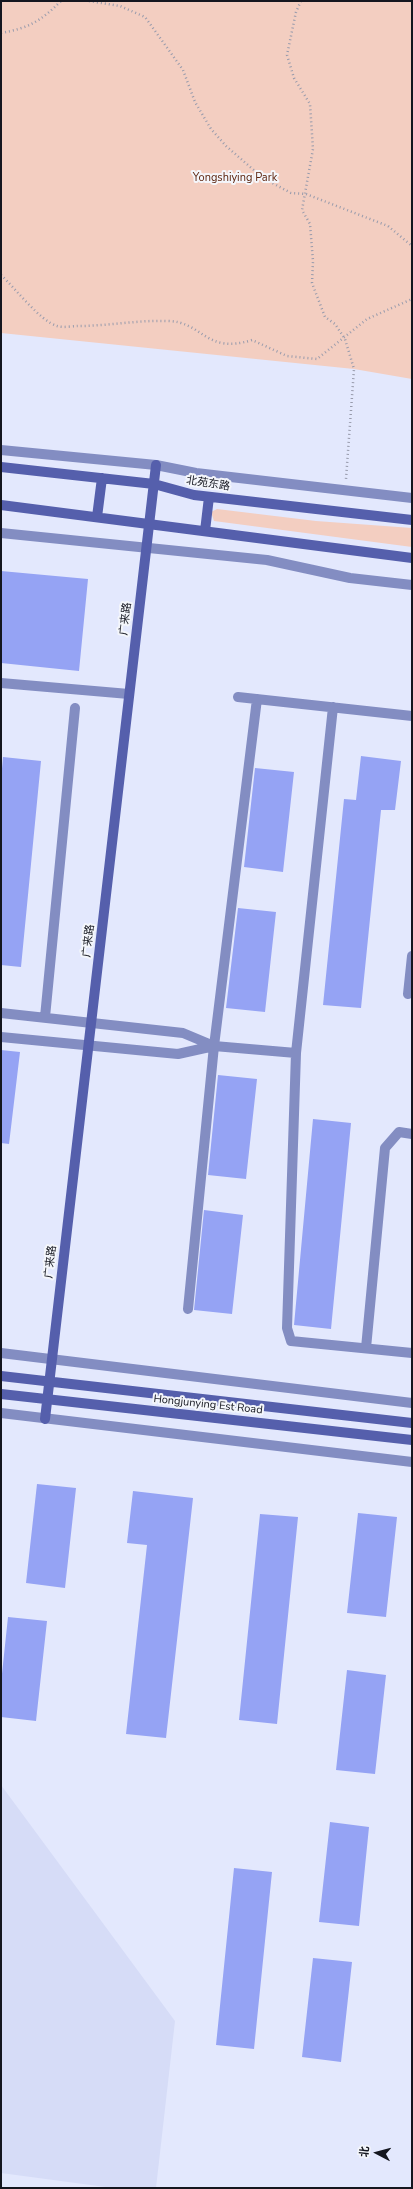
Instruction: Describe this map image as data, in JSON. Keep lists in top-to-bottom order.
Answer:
{
  "streets": {
    "street": ["北苑东路", "广来路", "Hongjunying Est Road"]
  },
  "crossings": [
    ["北苑东路", "广来路"],
    ["广来路", "Hongjunying Est Road"]
  ],
  "parks": ["Yongshiying Park"],
  "north": "left"
}
